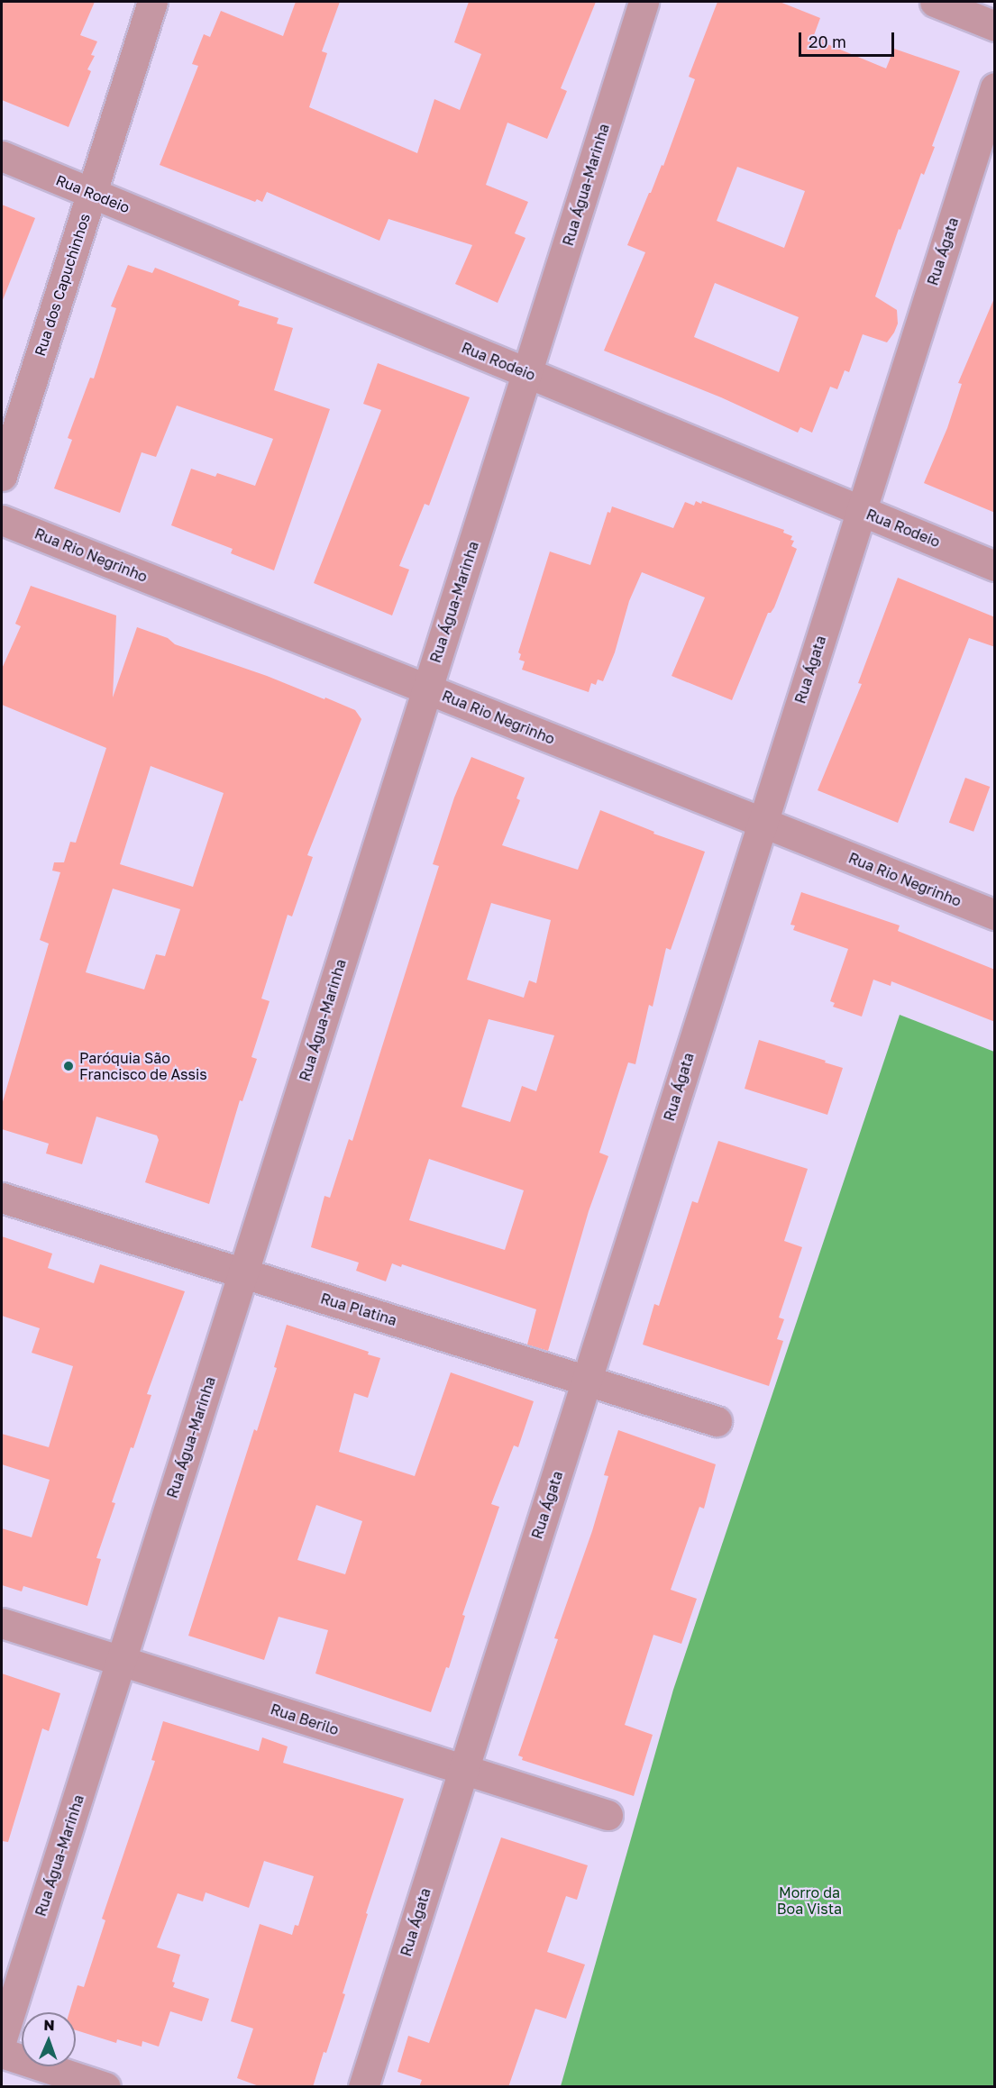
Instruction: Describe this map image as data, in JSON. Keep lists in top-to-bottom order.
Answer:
{
  "streets": {
    "street": [
      "Rua Água-Marinha",
      "Rua Rodeio",
      "Rua Ágata",
      "Rua dos Capuchinhos",
      "Rua Rio Negrinho",
      "Rua Platina",
      "Rua Berilo"
    ]
  },
  "crossings": [
    ["Rua Água-Marinha", "Rua Rodeio"],
    ["Rua Água-Marinha", "Rua Rio Negrinho"],
    ["Rua Água-Marinha", "Rua Platina"],
    ["Rua Água-Marinha", "Rua Berilo"],
    ["Rua Rodeio", "Rua Ágata"],
    ["Rua Rodeio", "Rua dos Capuchinhos"],
    ["Rua Ágata", "Rua Rio Negrinho"],
    ["Rua Ágata", "Rua Platina"],
    ["Rua Ágata", "Rua Berilo"]
  ],
  "parks": ["Morro da Boa Vista"],
  "places": ["Paróquia São Francisco de Assis"],
  "scale_bar": "20 m",
  "north": "top"
}
